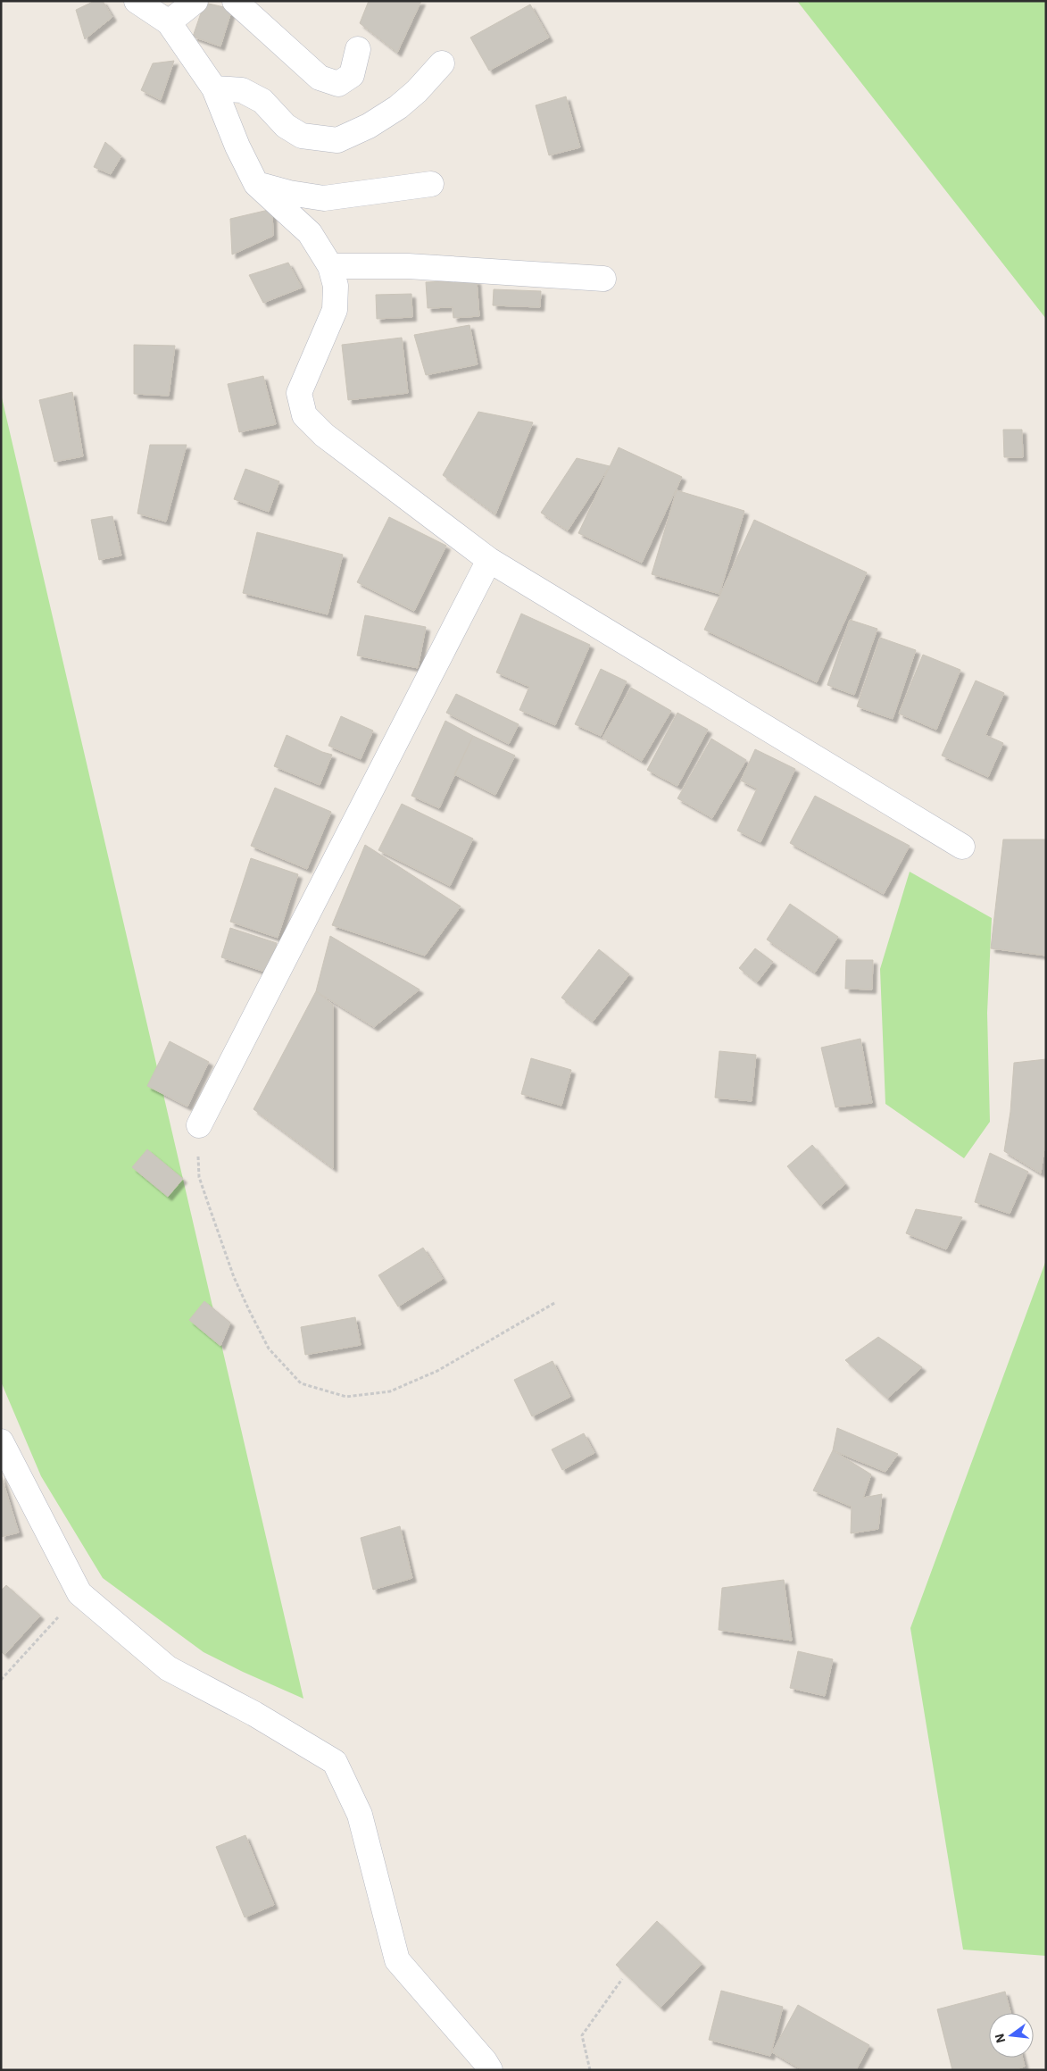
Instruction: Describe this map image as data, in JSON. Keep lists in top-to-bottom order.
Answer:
{
  "north": "left"
}
